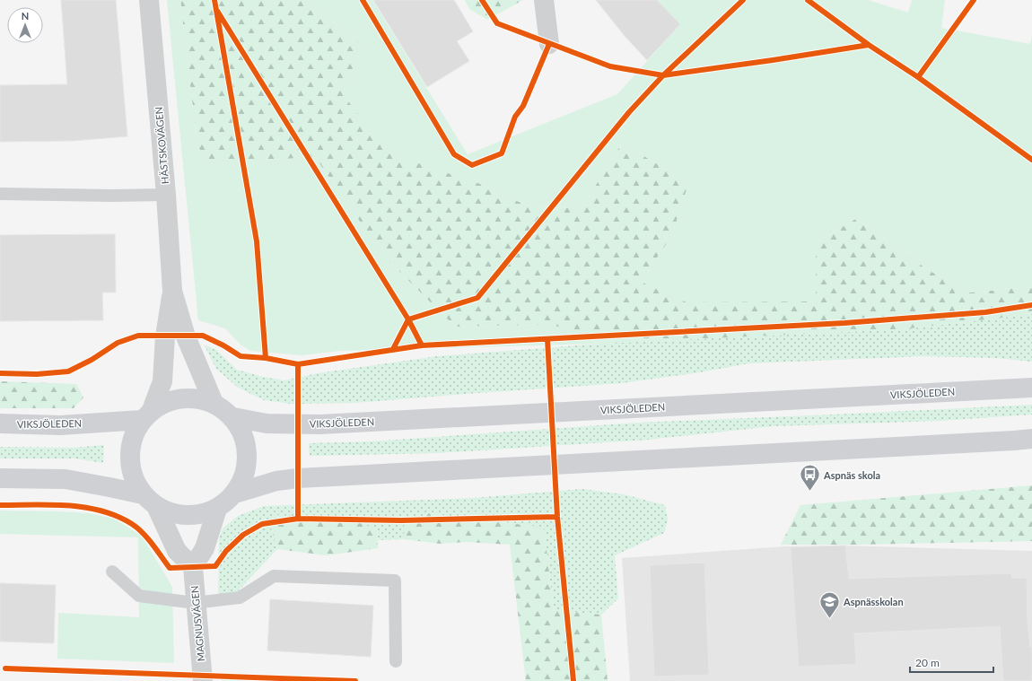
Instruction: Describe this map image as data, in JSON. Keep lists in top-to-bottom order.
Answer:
{
  "streets": {
    "main road": ["VIKSJÖLEDEN"],
    "street": ["HÄSTSKOVÄGEN", "MAGNUSVÄGEN"]
  },
  "crossings": [
    ["HÄSTSKOVÄGEN", "VIKSJÖLEDEN"]
  ],
  "places": {
    "bus stop": ["Aspnäs skola"],
    "school or university": ["Aspnässkolan"]
  },
  "scale_bar": "20 m",
  "north": "top"
}
